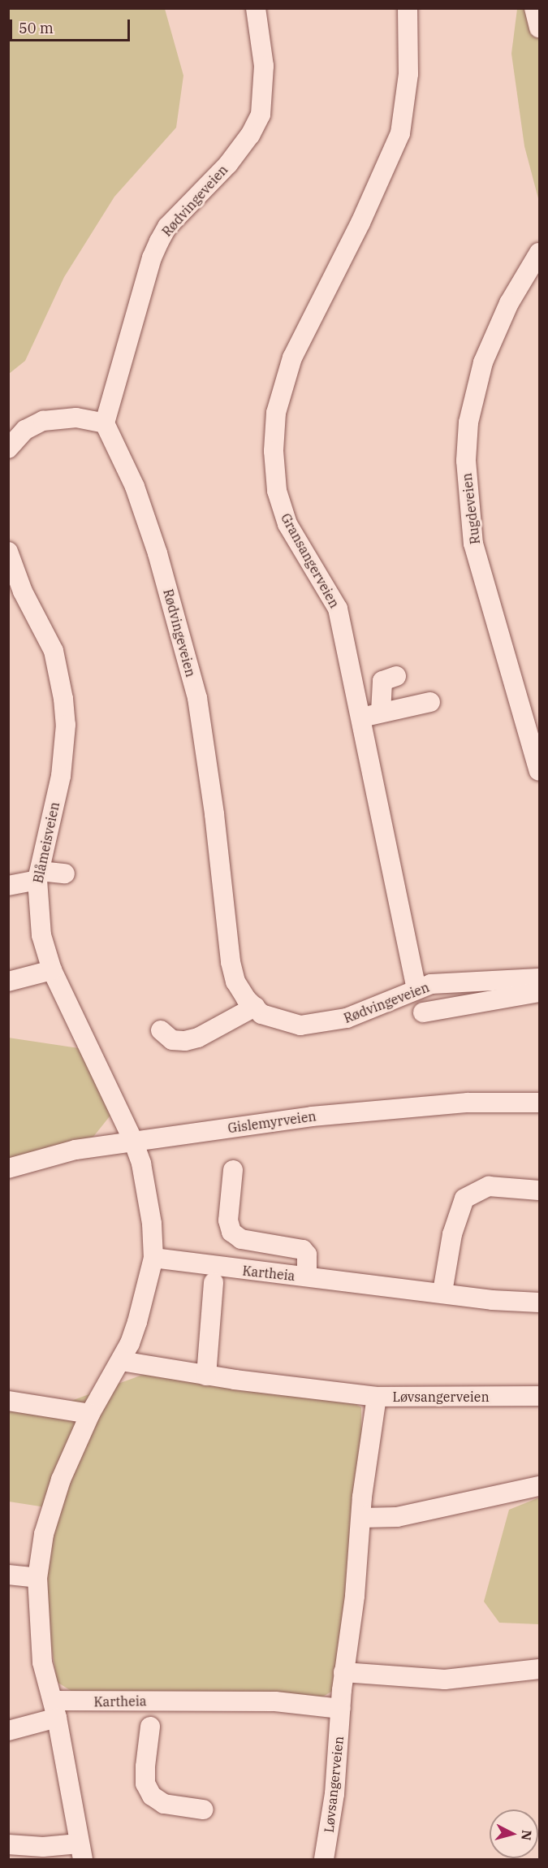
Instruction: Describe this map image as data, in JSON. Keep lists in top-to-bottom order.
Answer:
{
  "streets": {
    "street": [
      "Rødvingeveien",
      "Rugdeveien",
      "Gransangerveien",
      "Blåmeisveien",
      "Gislemyrveien",
      "Kartheia",
      "Løvsangerveien"
    ]
  },
  "crossings": [
    ["Rødvingeveien", "Gransangerveien"],
    ["Blåmeisveien", "Gislemyrveien"],
    ["Kartheia", "Løvsangerveien"]
  ],
  "scale_bar": "50 m",
  "north": "right"
}
